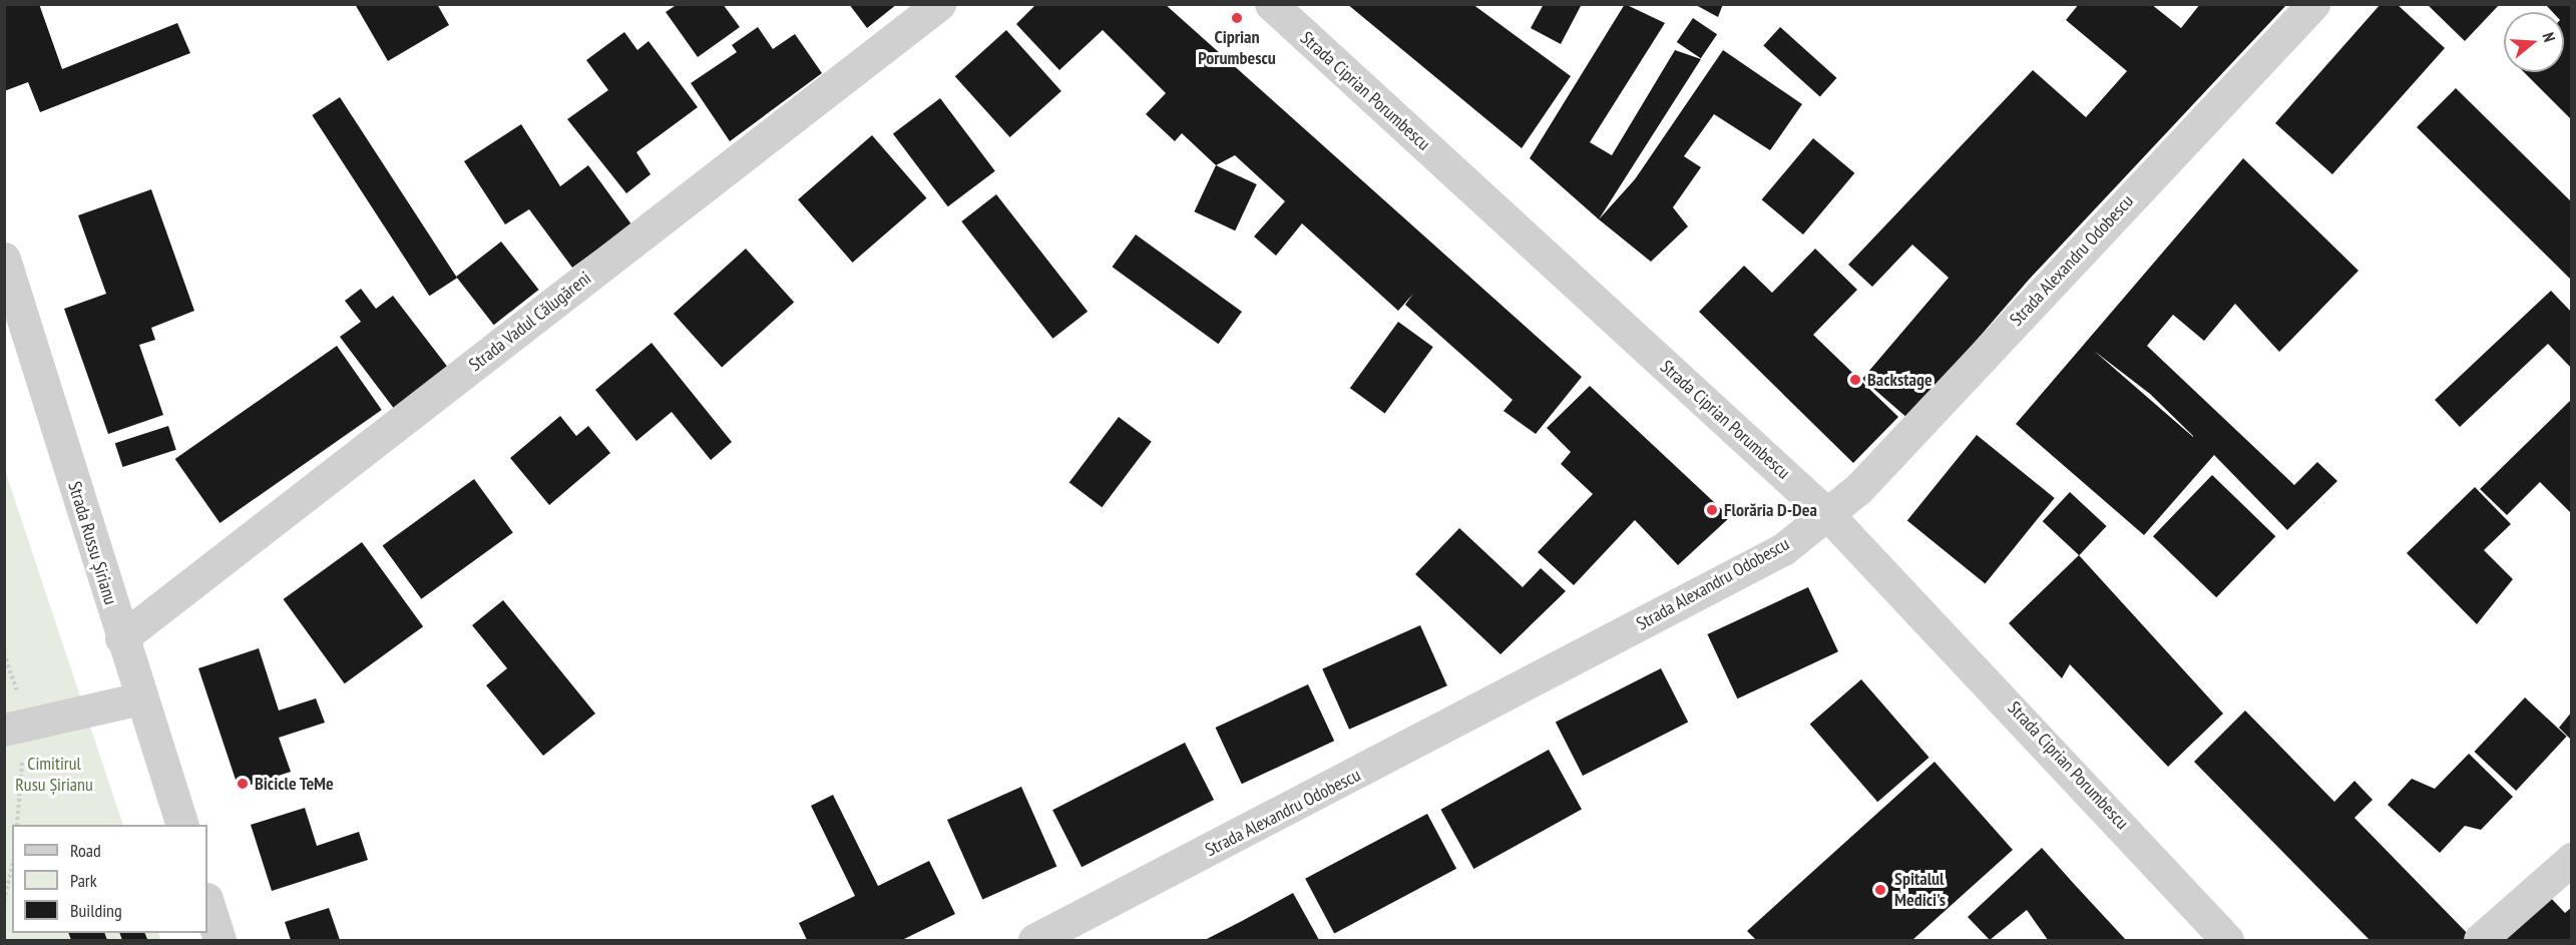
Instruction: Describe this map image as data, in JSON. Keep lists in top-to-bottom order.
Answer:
{
  "streets": {
    "street": [
      "Strada Ciprian Porumbescu",
      "Strada Alexandru Odobescu",
      "Strada Vadul Călugăreni",
      "Strada Russu Șirianu"
    ]
  },
  "crossings": [
    ["Strada Ciprian Porumbescu", "Strada Alexandru Odobescu"],
    ["Strada Vadul Călugăreni", "Strada Russu Șirianu"]
  ],
  "parks": ["Cimitirul Rusu Șirianu"],
  "places": [
    "Ciprian Porumbescu",
    "Backstage",
    "Florăria D-Dea",
    "Bicicle TeMe",
    "Spitalul Medici's"
  ],
  "legend": ["Road", "Park", "Building"],
  "north": "right"
}
